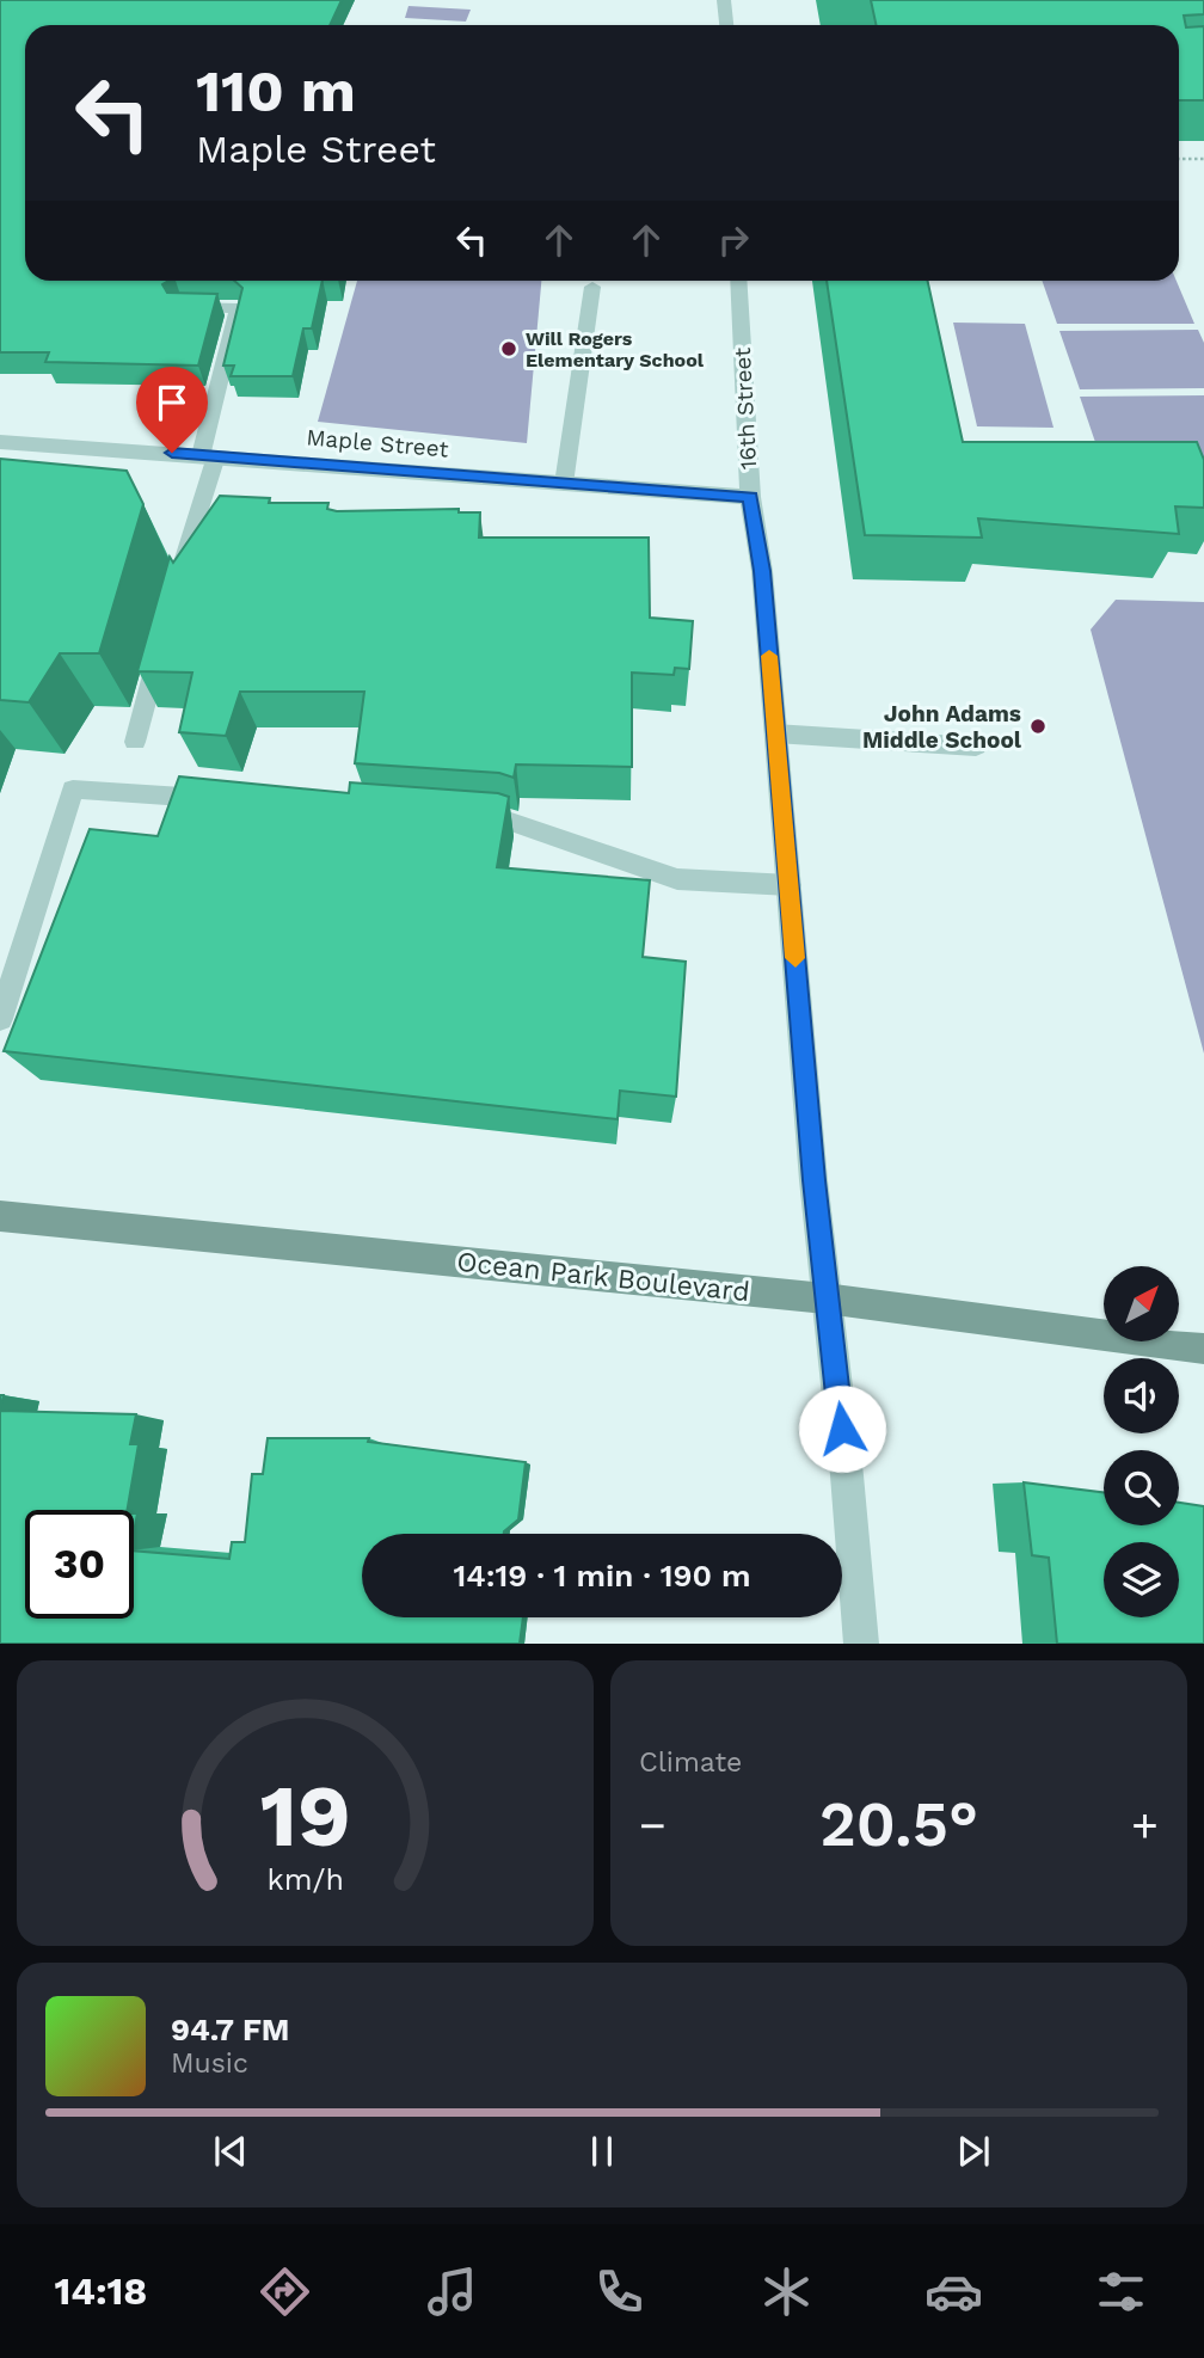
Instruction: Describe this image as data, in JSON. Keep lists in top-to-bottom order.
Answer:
{
  "streets": {
    "street": ["16th Street", "Maple Street", "Ocean Park Boulevard"]
  },
  "crossings": [
    ["16th Street", "Maple Street"],
    ["16th Street", "Ocean Park Boulevard"]
  ],
  "places": ["Will Rogers Elementary School", "John Adams Middle School"],
  "north": "top right",
  "page": {
    "turn": ["110 m", "Maple Street"],
    "limit": "30",
    "trip": "14:19 · 1 min · 190 m",
    "tile": "Climate",
    "heat": ["−", "20.5°", "+"],
    "song": ["94.7 FM", "Music"],
    "tabs": "14:18",
    "gauge": ["19", "km/h"]
  }
}
